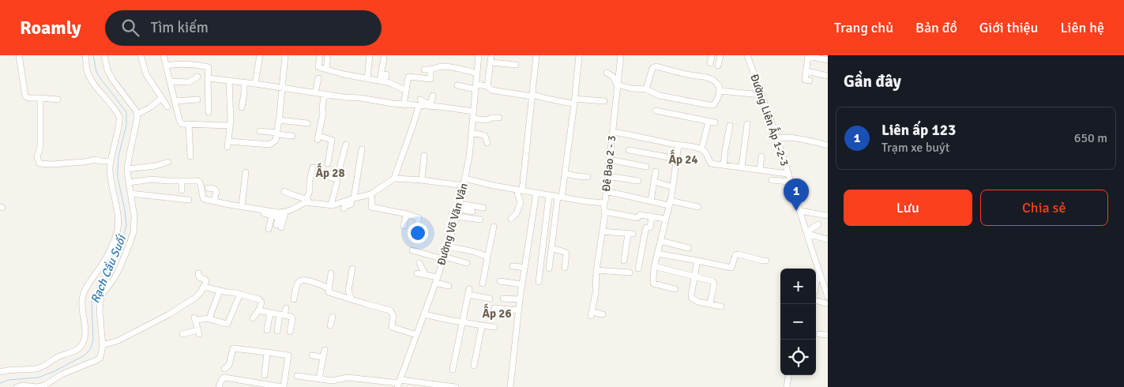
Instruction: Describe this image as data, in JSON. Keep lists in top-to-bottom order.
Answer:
{
  "streets": {
    "street": ["Đường Liên Ấp 1-2-3", "Đê Bao 2 - 3", "Đường Võ Văn Vân"]
  },
  "crossings": [
    ["Đê Bao 2 - 3", "Đường Võ Văn Vân"]
  ],
  "districts": ["Ấp 24", "Ấp 28", "Ấp 26"],
  "water": ["Rạch Cầu Suối"],
  "page": {
    "header": "Roamly",
    "search": "Tìm kiếm",
    "nav": [
      "Trang chủ",
      "Bản đồ",
      "Giới thiệu",
      "Liên hệ"
    ],
    "heading": "Gần đây",
    "list": [
      {
        "mark": "1",
        "name": "Liên ấp 123",
        "note": "Trạm xe buýt",
        "value": "650 m"
      }
    ],
    "buttons": ["Lưu", "Chia sẻ"],
    "pins": "1",
    "map_buttons": ["+", "−"]
  }
}
